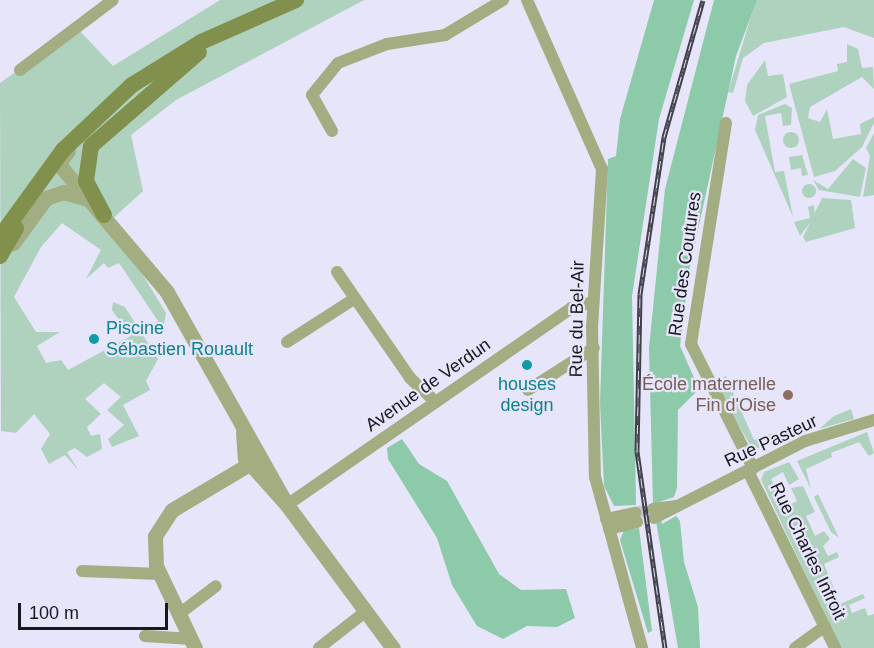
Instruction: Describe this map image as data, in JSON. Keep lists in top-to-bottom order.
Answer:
{
  "streets": {
    "street": [
      "Rue des Coutures",
      "Rue du Bel-Air",
      "Avenue de Verdun",
      "Rue Pasteur",
      "Rue Charles Infroit"
    ]
  },
  "crossings": [
    ["Rue des Coutures", "Rue Pasteur"],
    ["Rue des Coutures", "Rue Charles Infroit"],
    ["Rue du Bel-Air", "Avenue de Verdun"],
    ["Rue Pasteur", "Rue Charles Infroit"]
  ],
  "places": ["Piscine Sébastien Rouault", "houses design", "École maternelle Fin d'Oise"],
  "scale_bar": "100 m"
}
